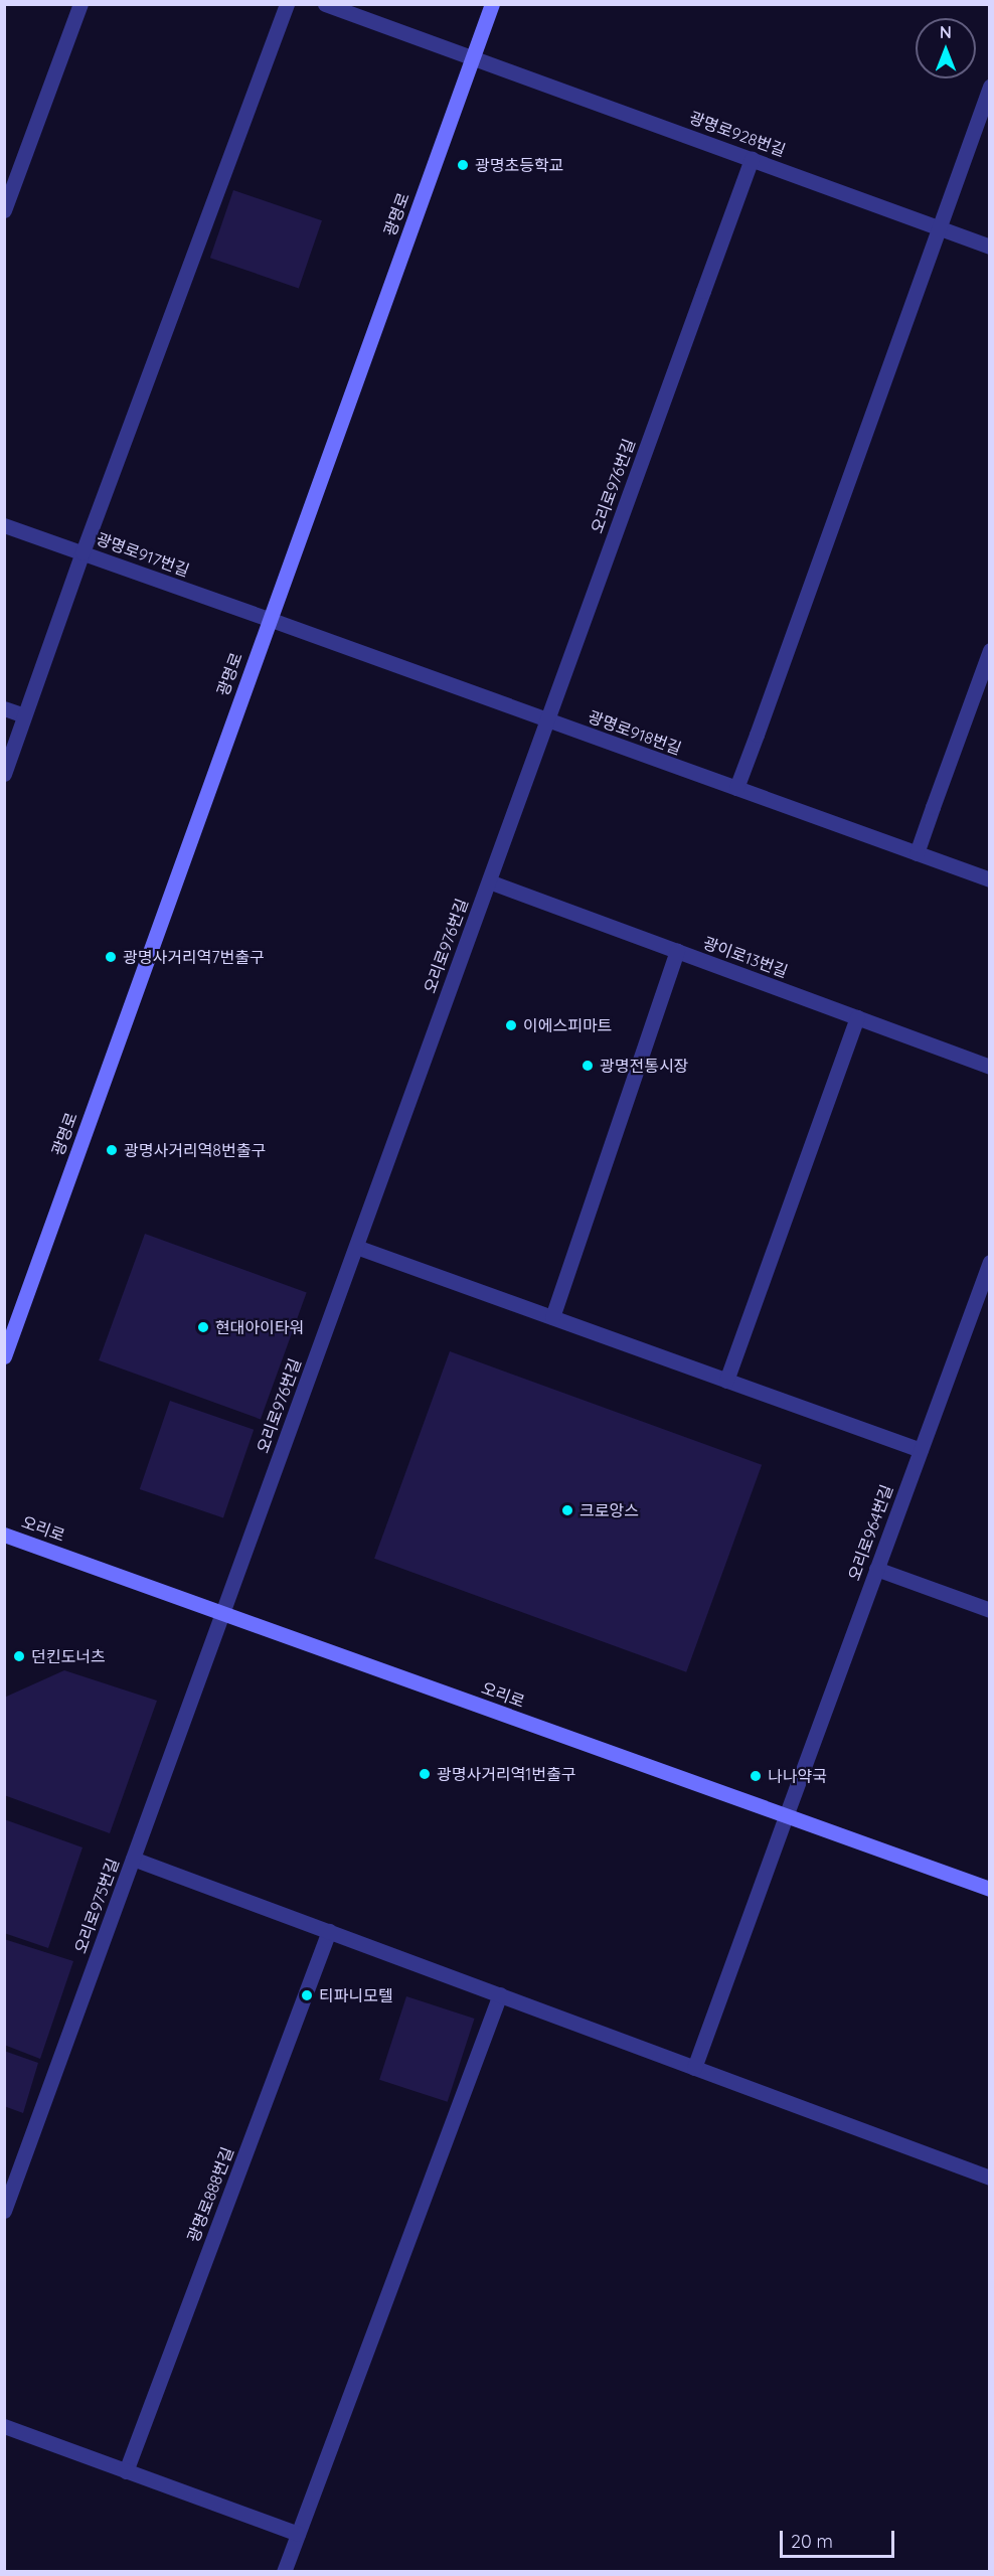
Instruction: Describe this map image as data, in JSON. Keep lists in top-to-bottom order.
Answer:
{
  "streets": {
    "main road": ["광명로", "오리로"],
    "street": [
      "광명로928번길",
      "오리로976번길",
      "광명로917번길",
      "광명로918번길",
      "광이로13번길",
      "오리로964번길",
      "오리로975번길",
      "광명로888번길"
    ]
  },
  "crossings": [
    ["광명로928번길", "광명로"],
    ["광명로928번길", "오리로976번길"],
    ["광명로", "광명로917번길"],
    ["광명로", "광명로918번길"],
    ["오리로976번길", "광명로918번길"],
    ["오리로976번길", "광이로13번길"],
    ["오리로976번길", "오리로"],
    ["오리로976번길", "오리로975번길"],
    ["광명로917번길", "광명로918번길"],
    ["오리로", "오리로964번길"],
    ["오리로", "오리로975번길"]
  ],
  "places": [
    "광명초등학교",
    "광명사거리역7번출구",
    "이에스피마트",
    "광명전통시장",
    "광명사거리역8번출구",
    "현대아이타워",
    "크로앙스",
    "던킨도너츠",
    "광명사거리역1번출구",
    "나나약국",
    "티파니모텔"
  ],
  "scale_bar": "20 m",
  "north": "top"
}
